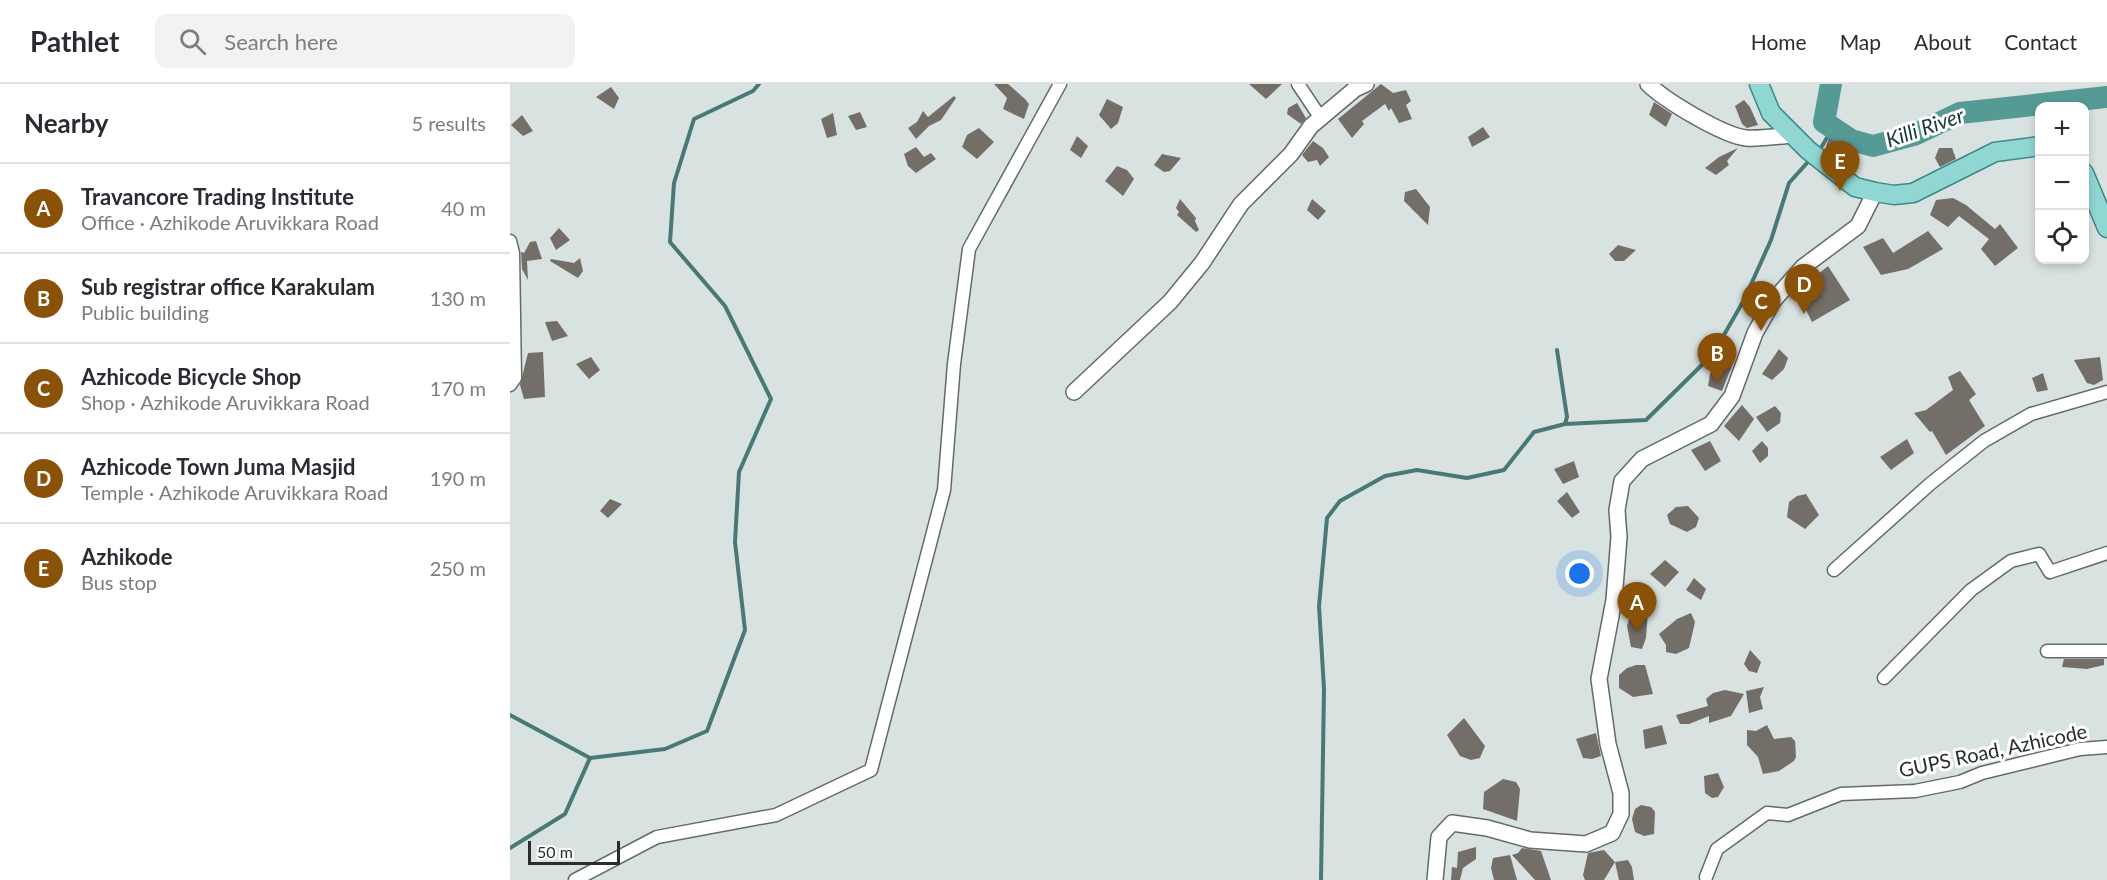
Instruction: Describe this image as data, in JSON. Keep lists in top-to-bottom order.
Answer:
{
  "streets": {
    "street": ["GUPS Road, Azhicode"]
  },
  "water": ["Killi River"],
  "scale_bar": "50 m",
  "page": {
    "header": "Pathlet",
    "search": "Search here",
    "nav": [
      "Home",
      "Map",
      "About",
      "Contact"
    ],
    "heading": ["Nearby", "5 results"],
    "map_buttons": ["+", "−"],
    "pins": [
      "E",
      "D",
      "C",
      "B",
      "A"
    ],
    "list": [
      {
        "mark": "A",
        "name": "Travancore Trading Institute",
        "note": "Office · Azhikode Aruvikkara Road",
        "value": "40 m"
      },
      {
        "mark": "B",
        "name": "Sub registrar office Karakulam",
        "note": "Public building",
        "value": "130 m"
      },
      {
        "mark": "C",
        "name": "Azhicode Bicycle Shop",
        "note": "Shop · Azhikode Aruvikkara Road",
        "value": "170 m"
      },
      {
        "mark": "D",
        "name": "Azhicode Town Juma Masjid",
        "note": "Temple · Azhikode Aruvikkara Road",
        "value": "190 m"
      },
      {
        "mark": "E",
        "name": "Azhikode",
        "note": "Bus stop",
        "value": "250 m"
      }
    ],
    "scale": "50 m"
  }
}
